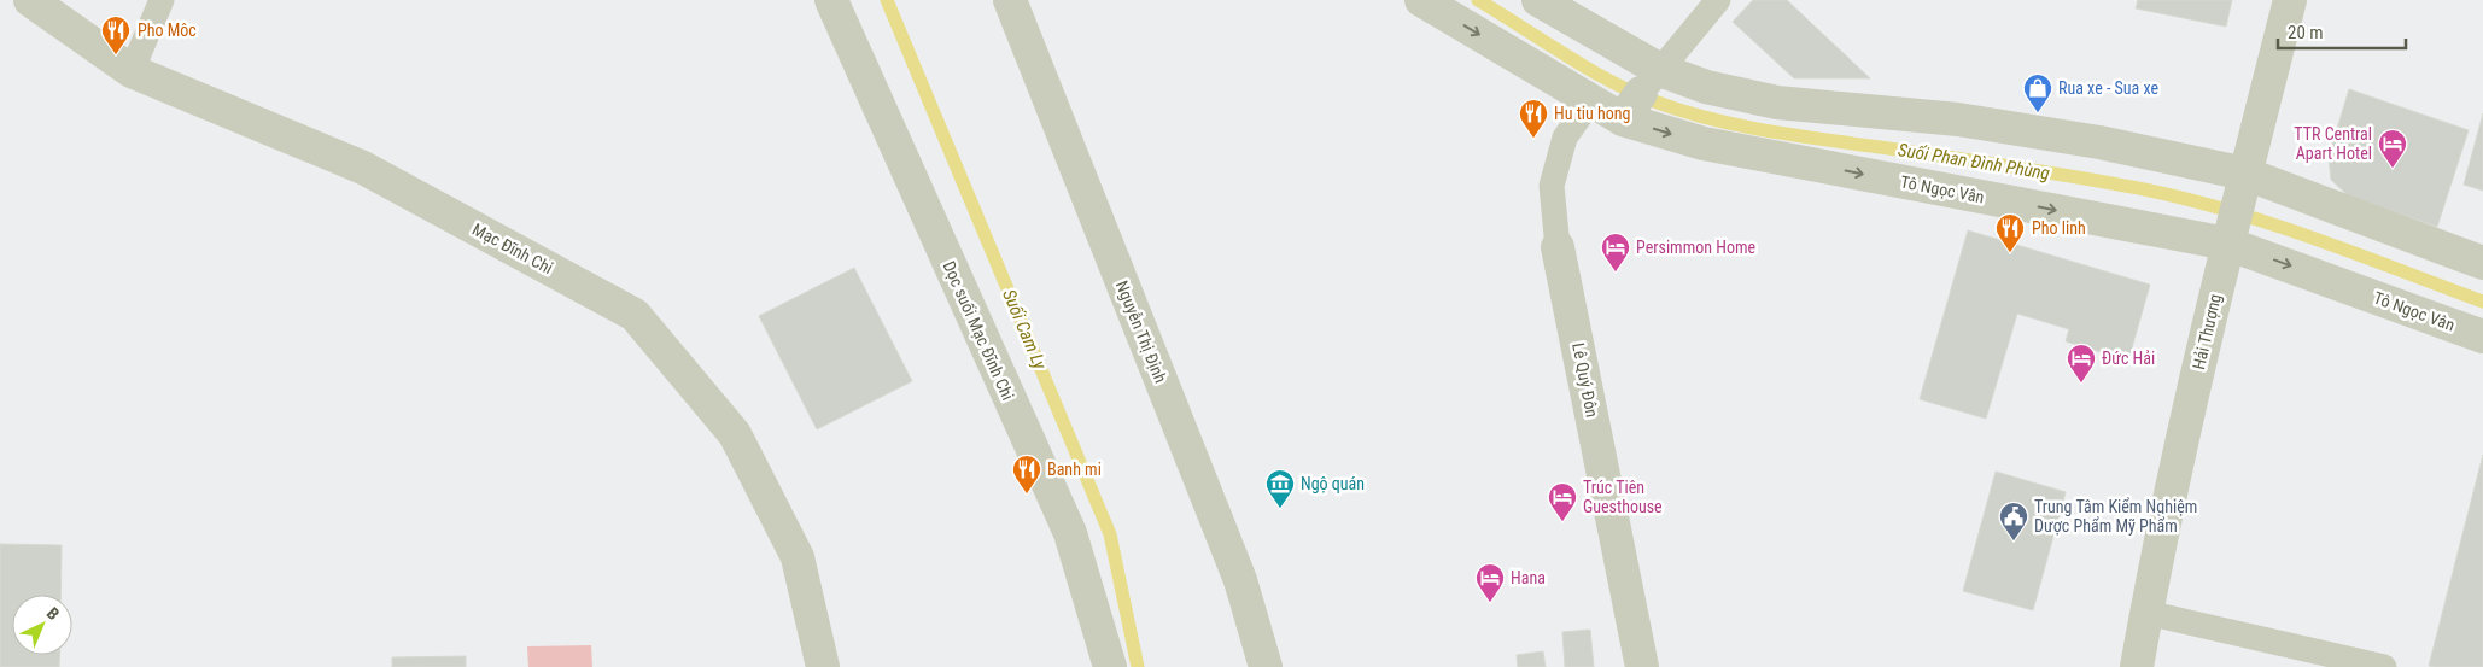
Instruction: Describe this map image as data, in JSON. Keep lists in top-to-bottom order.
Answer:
{
  "streets": {
    "street": [
      "Tô Ngọc Vân",
      "Mạc Đĩnh Chi",
      "Dọc suối Mạc Đĩnh Chi",
      "Nguyễn Thị Định",
      "Hải Thượng",
      "Lê Quý Đôn"
    ]
  },
  "crossings": [
    ["Tô Ngọc Vân", "Hải Thượng"],
    ["Tô Ngọc Vân", "Lê Quý Đôn"]
  ],
  "water": ["Suối Phan Đình Phùng", "Suối Cam Ly"],
  "places": {
    "restaurant": [
      "Pho Môc",
      "Hu tiu hong",
      "Pho linh",
      "Banh mi"
    ],
    "shop": ["Rua xe - Sua xe"],
    "hotel": [
      "TTR Central Apart Hotel",
      "Persimmon Home",
      "Đức Hải",
      "Trúc Tiên Guesthouse",
      "Hana"
    ],
    "museum": ["Ngộ quán"],
    "public building": ["Trung Tâm Kiểm Nghiệm Dược Phẩm Mỹ Phẩm"]
  },
  "scale_bar": "20 m",
  "north": "top right"
}
